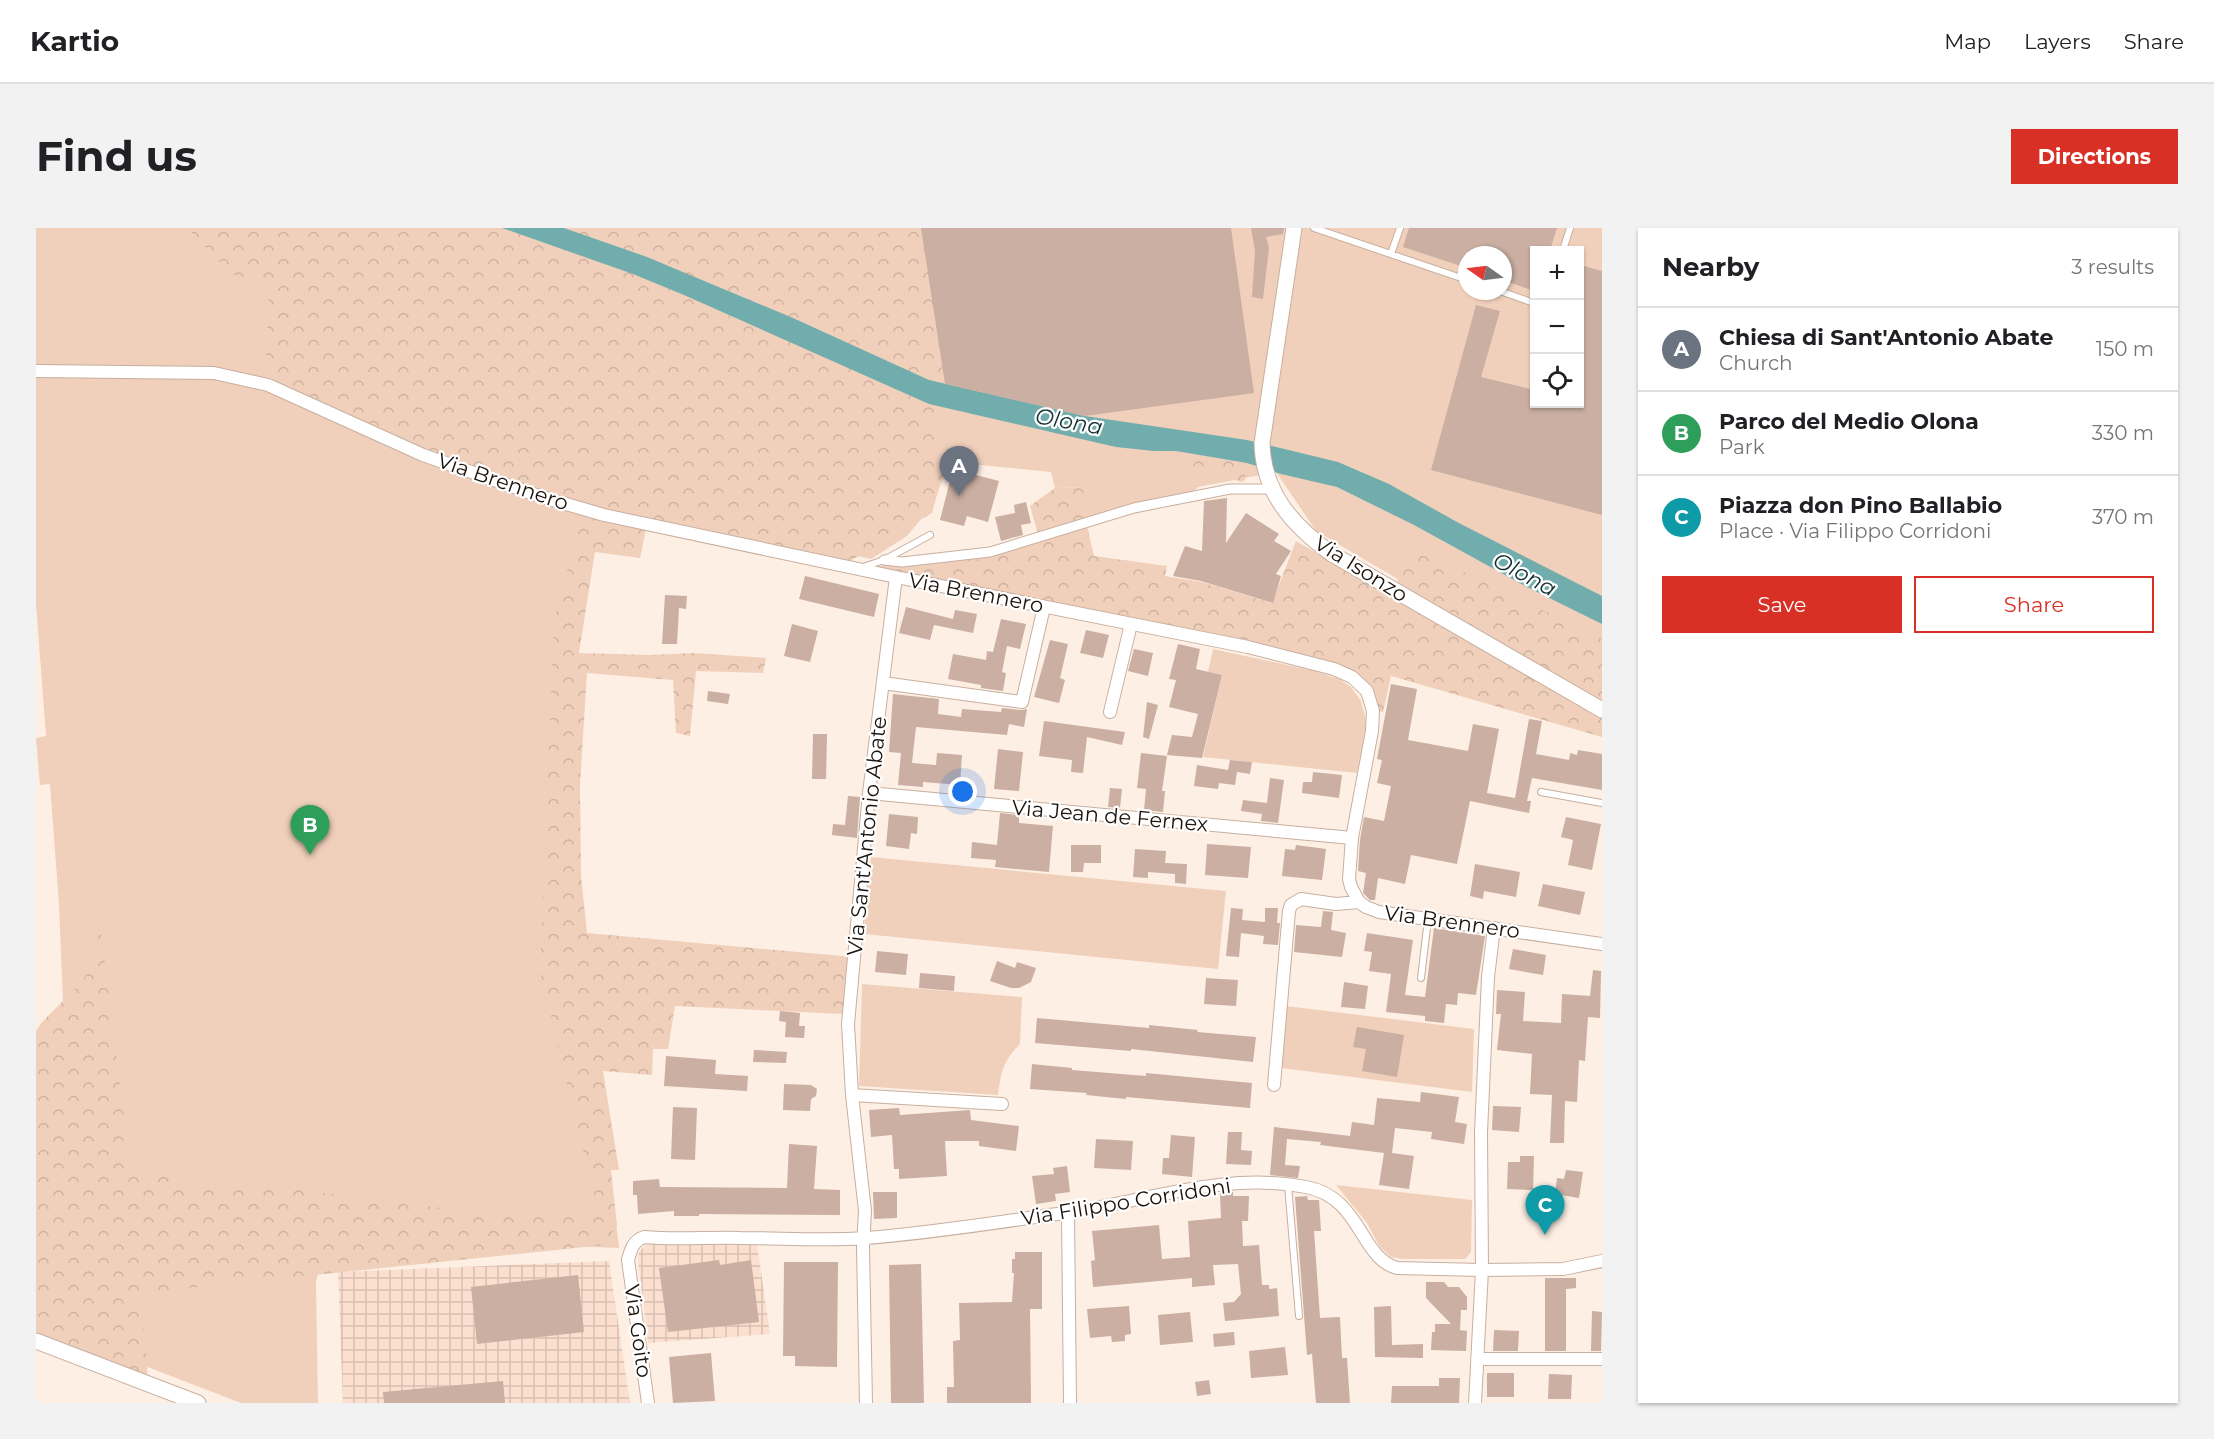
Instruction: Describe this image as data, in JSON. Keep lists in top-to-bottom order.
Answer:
{
  "streets": {
    "street": [
      "Via Brennero",
      "Via Isonzo",
      "Via Jean de Fernex",
      "Via Sant'Antonio Abate",
      "Via Filippo Corridoni",
      "Via Goito"
    ]
  },
  "crossings": [
    ["Via Brennero", "Via Jean de Fernex"],
    ["Via Brennero", "Via Sant'Antonio Abate"],
    ["Via Jean de Fernex", "Via Sant'Antonio Abate"],
    ["Via Sant'Antonio Abate", "Via Filippo Corridoni"],
    ["Via Filippo Corridoni", "Via Goito"]
  ],
  "water": ["Olona"],
  "north": "left",
  "page": {
    "header": "Kartio",
    "nav": ["Map", "Layers", "Share"],
    "buttons": [
      "Directions",
      ["Save", "Share"]
    ],
    "title": "Find us",
    "heading": ["Nearby", "3 results"],
    "map_buttons": ["+", "−"],
    "list": [
      {
        "mark": "A",
        "name": "Chiesa di Sant'Antonio Abate",
        "note": "Church",
        "value": "150 m"
      },
      {
        "mark": "B",
        "name": "Parco del Medio Olona",
        "note": "Park",
        "value": "330 m"
      },
      {
        "mark": "C",
        "name": "Piazza don Pino Ballabio",
        "note": "Place · Via Filippo Corridoni",
        "value": "370 m"
      }
    ],
    "pins": ["A", "B", "C"]
  }
}
